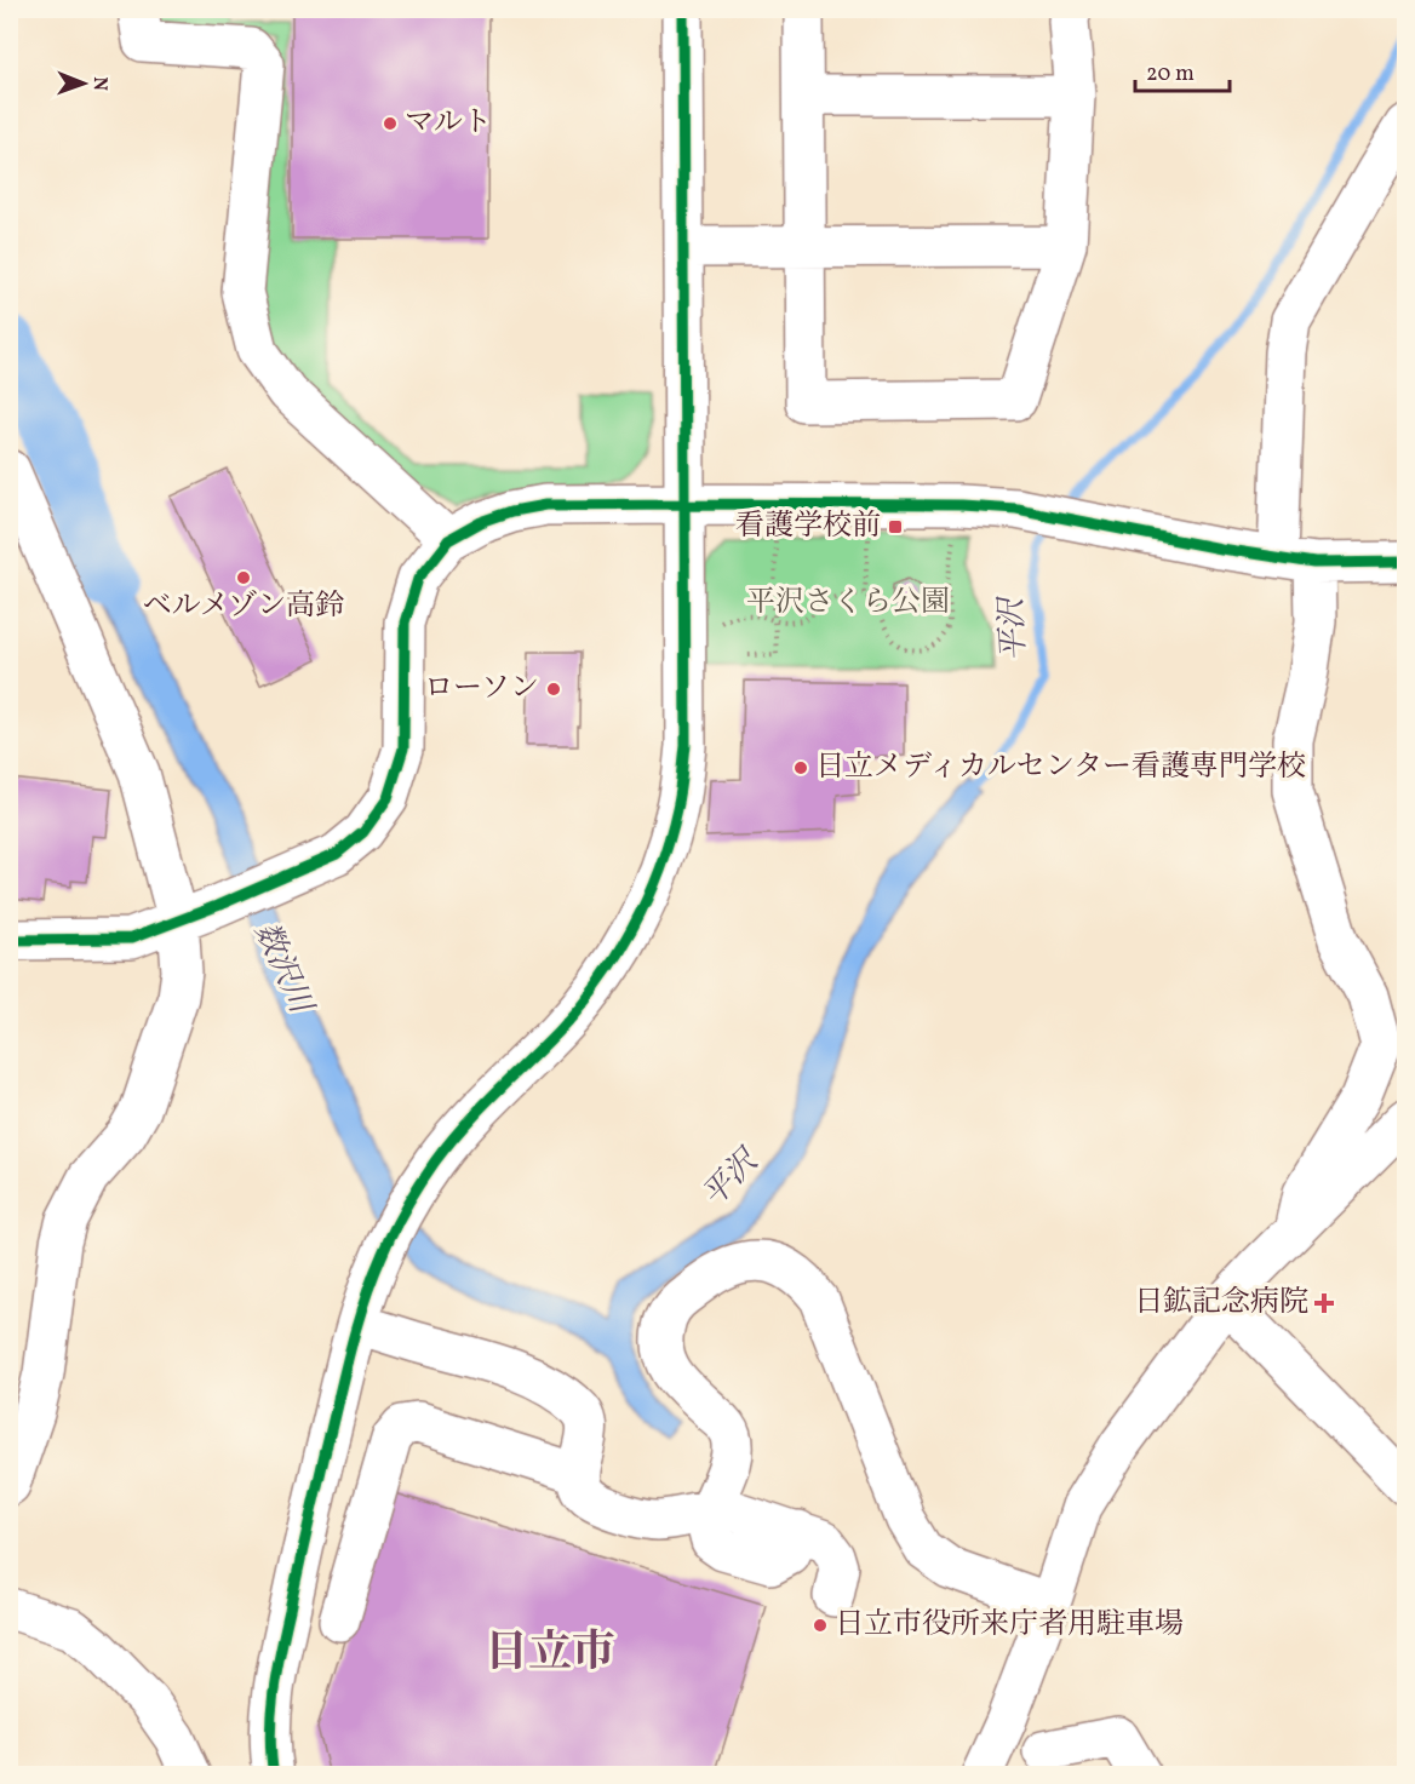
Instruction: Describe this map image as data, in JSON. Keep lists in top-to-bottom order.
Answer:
{
  "districts": ["日立市"],
  "water": ["平沢", "数沢川"],
  "parks": ["平沢さくら公園"],
  "places": {
    "other": [
      "マルト",
      "ベルメゾン高鈴",
      "ローソン",
      "日立メディカルセンター看護専門学校",
      "日立市役所来庁者用駐車場"
    ],
    "transit": ["看護学校前"],
    "health": ["日鉱記念病院"]
  },
  "scale_bar": "20 m",
  "north": "right"
}
